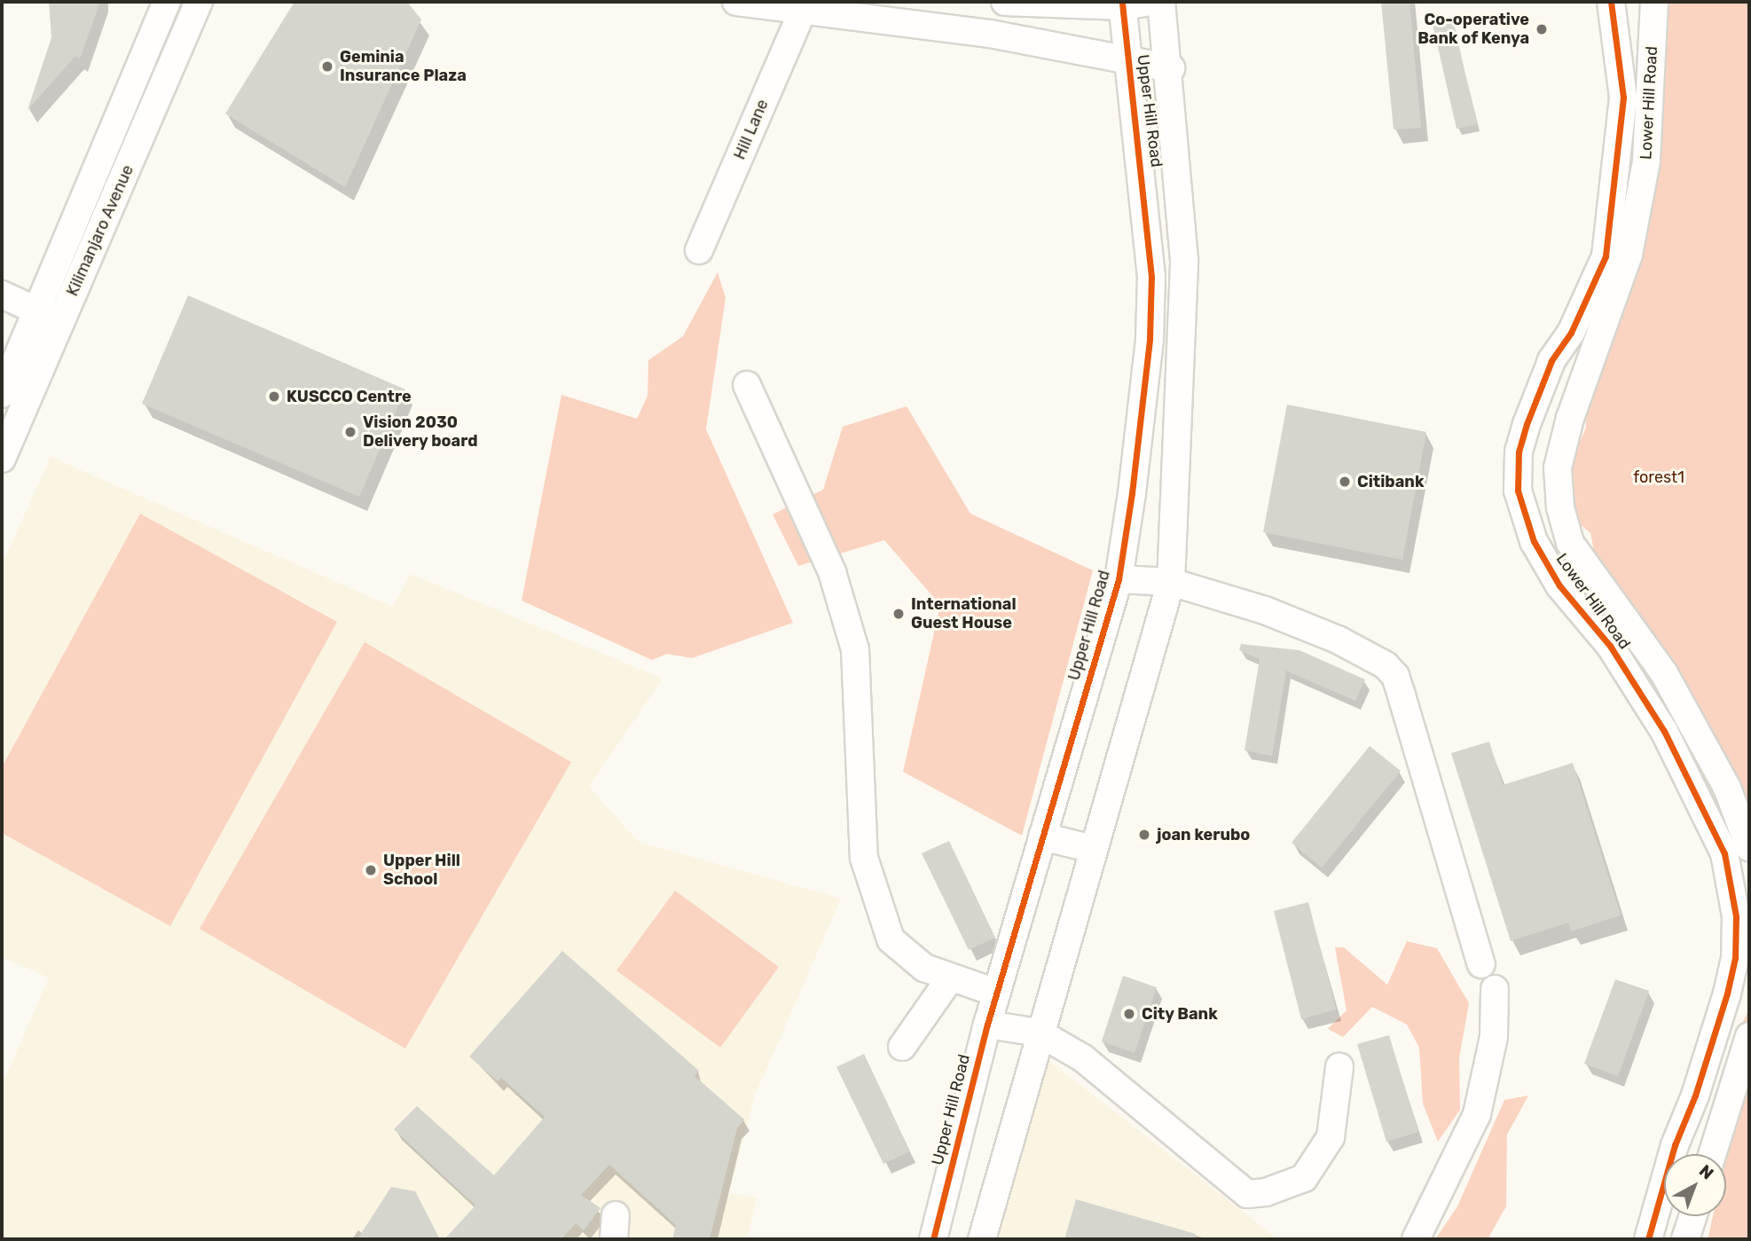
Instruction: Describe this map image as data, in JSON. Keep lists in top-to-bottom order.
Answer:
{
  "streets": {
    "street": [
      "Lower Hill Road",
      "Upper Hill Road",
      "Hill Lane",
      "Kilimanjaro Avenue"
    ]
  },
  "parks": ["forest1"],
  "places": [
    "Co-operative Bank of Kenya",
    "Geminia Insurance Plaza",
    "KUSCCO Centre",
    "Vision 2030 Delivery board",
    "Citibank",
    "International Guest House",
    "joan kerubo",
    "Upper Hill School",
    "City Bank"
  ],
  "north": "top right"
}
